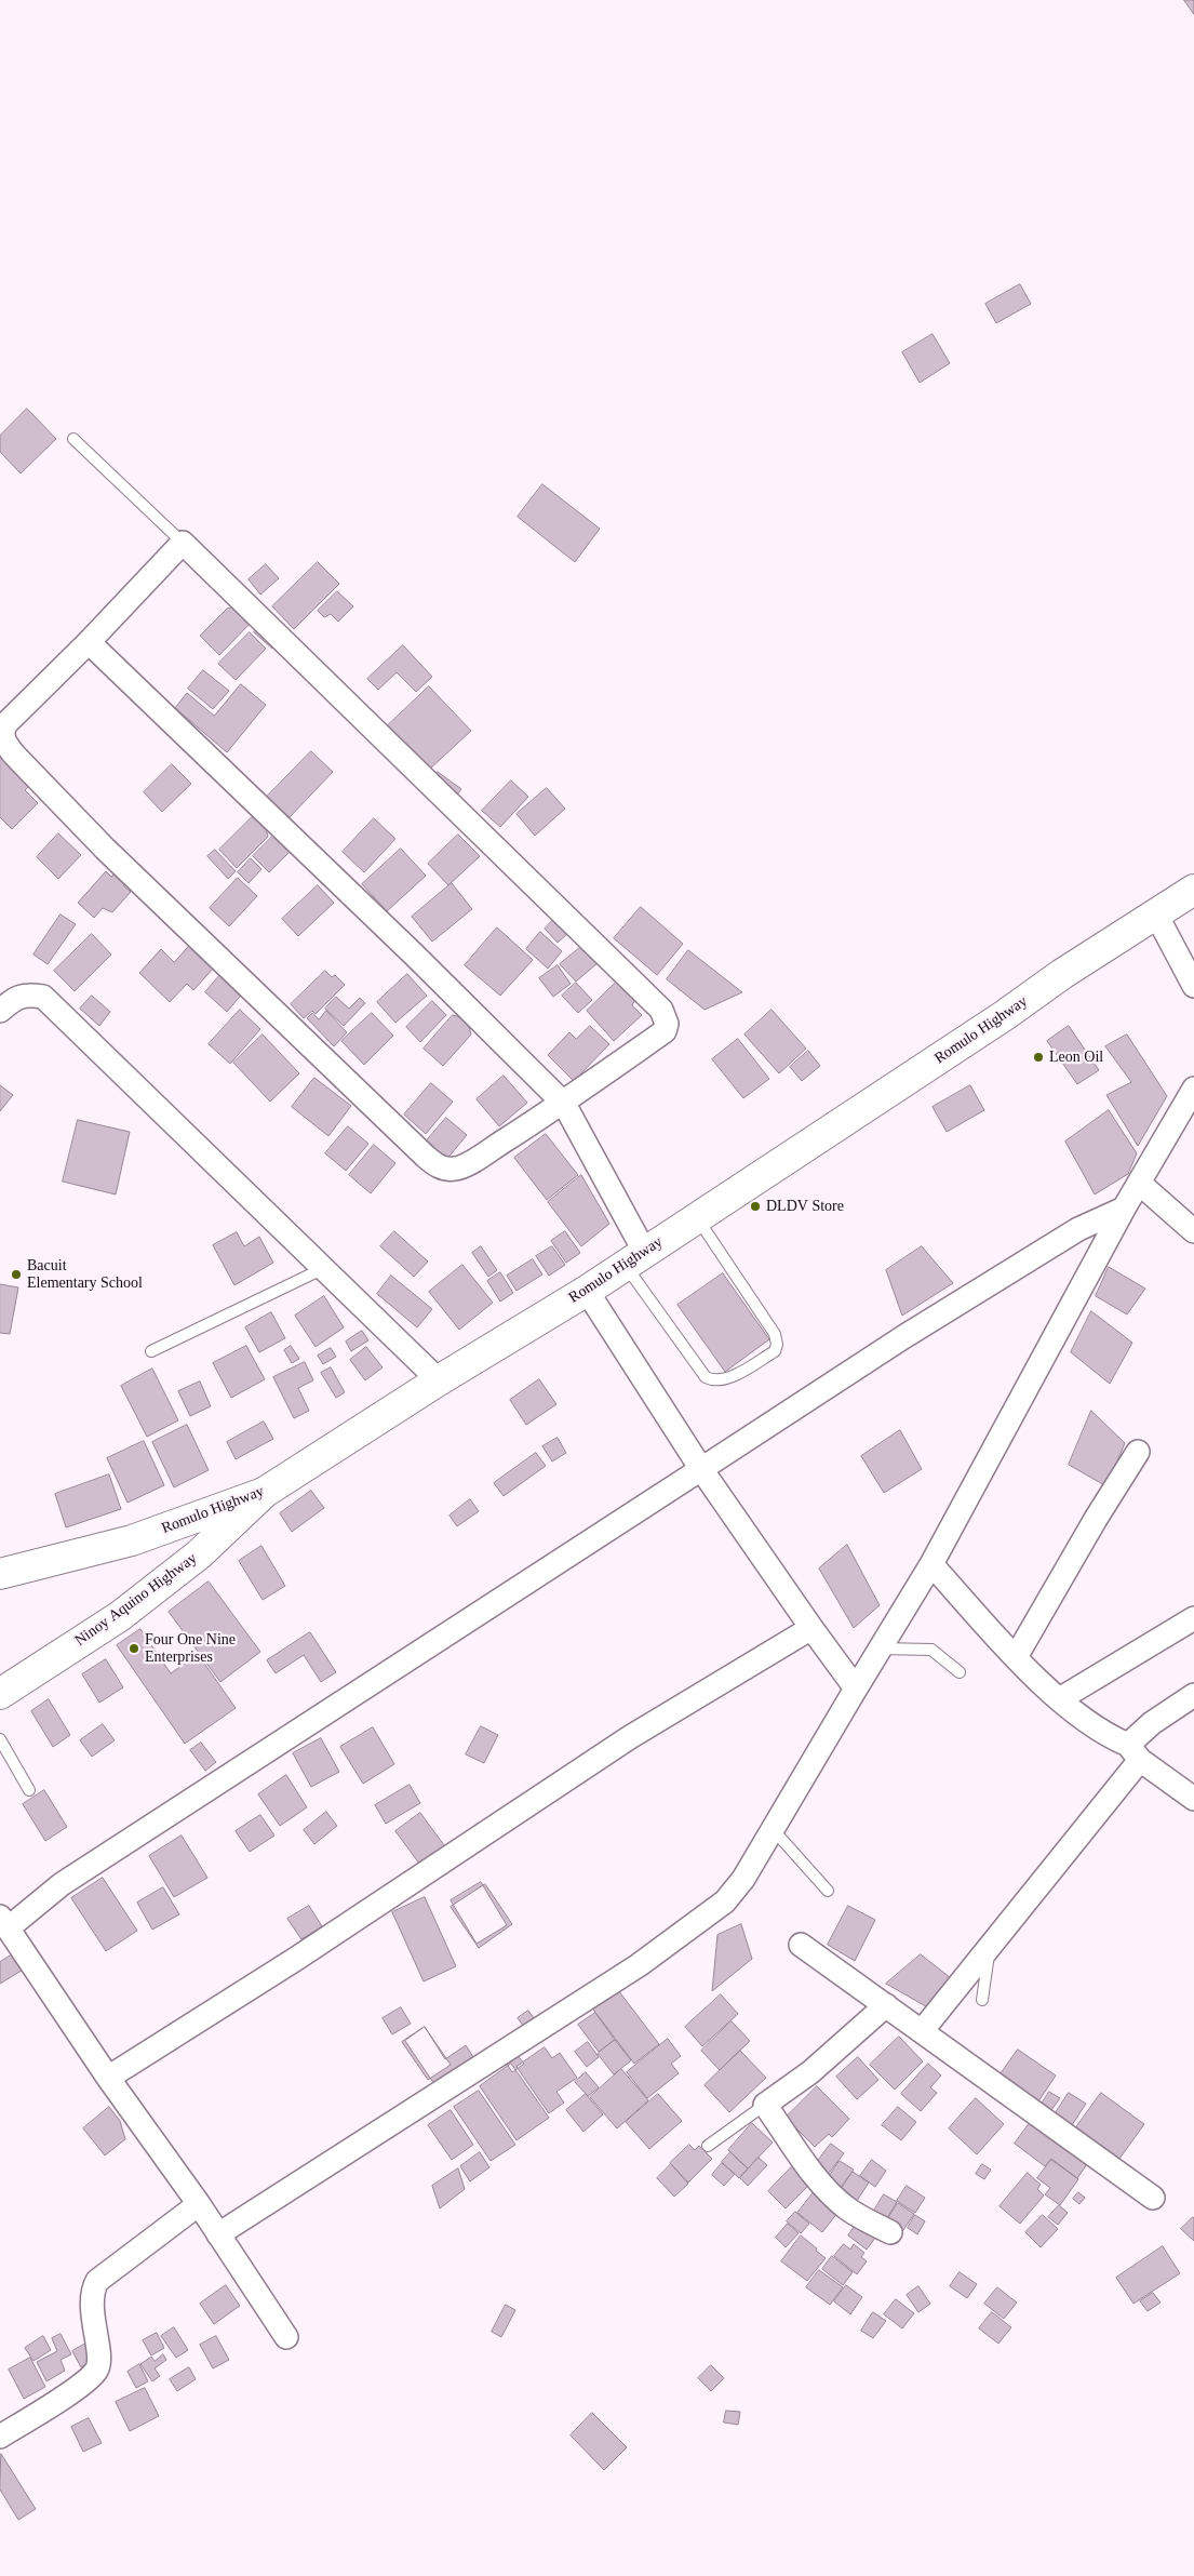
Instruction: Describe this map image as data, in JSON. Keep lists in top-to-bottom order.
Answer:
{
  "streets": {
    "main road": ["Romulo Highway", "Ninoy Aquino Highway"]
  },
  "crossings": [
    ["Romulo Highway", "Ninoy Aquino Highway"]
  ],
  "places": [
    "Leon Oil",
    "DLDV Store",
    "Bacuit Elementary School",
    "Four One Nine Enterprises"
  ]
}
